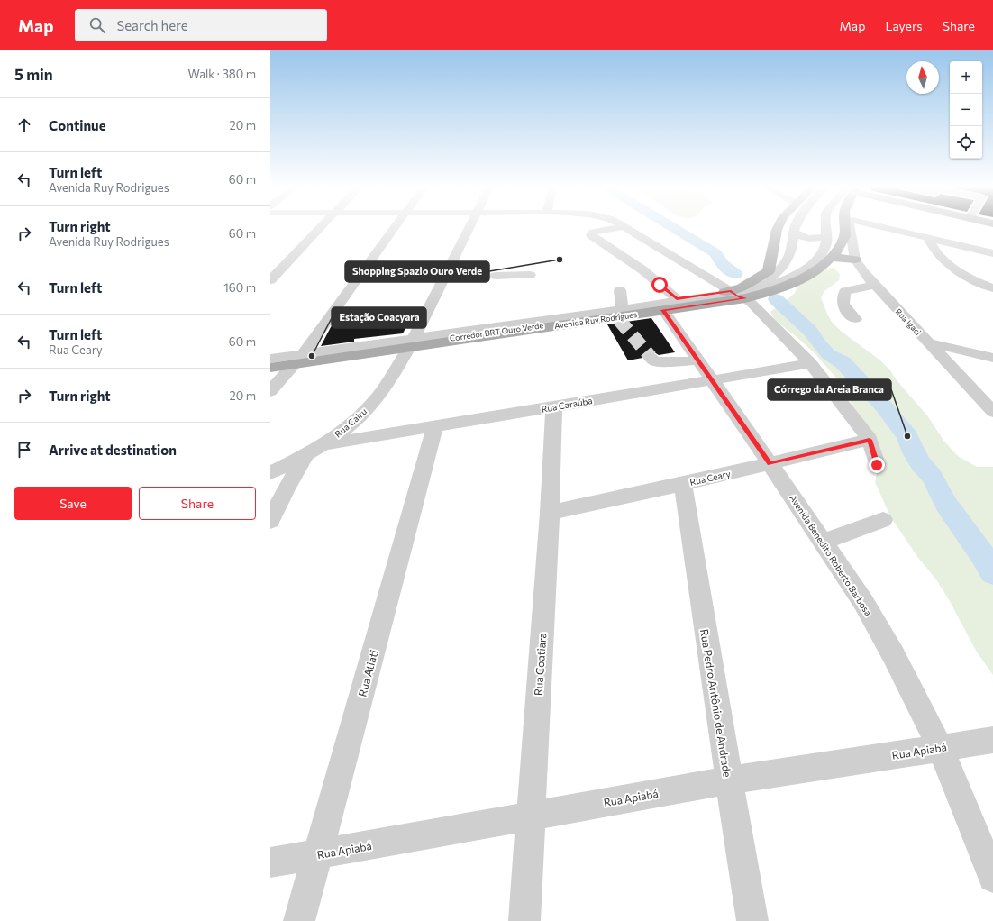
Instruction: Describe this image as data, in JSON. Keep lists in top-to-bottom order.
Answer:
{
  "streets": {
    "main road": ["Avenida Ruy Rodrigues"],
    "street": [
      "Rua Igaci",
      "Corredor BRT Ouro Verde",
      "Rua Caraúba",
      "Rua Cairu",
      "Rua Ceary",
      "Avenida Benedito Roberto Barbosa",
      "Rua Coatiara",
      "Rua Atiati",
      "Rua Pedro Antônio de Andrade",
      "Rua Apiabá"
    ]
  },
  "crossings": [
    ["Avenida Ruy Rodrigues", "Corredor BRT Ouro Verde"],
    ["Avenida Ruy Rodrigues", "Rua Cairu"],
    ["Avenida Ruy Rodrigues", "Avenida Benedito Roberto Barbosa"],
    ["Corredor BRT Ouro Verde", "Rua Cairu"],
    ["Rua Caraúba", "Rua Cairu"],
    ["Rua Caraúba", "Avenida Benedito Roberto Barbosa"],
    ["Rua Caraúba", "Rua Coatiara"],
    ["Rua Caraúba", "Rua Atiati"],
    ["Rua Ceary", "Avenida Benedito Roberto Barbosa"],
    ["Rua Ceary", "Rua Coatiara"],
    ["Rua Ceary", "Rua Pedro Antônio de Andrade"],
    ["Avenida Benedito Roberto Barbosa", "Rua Apiabá"],
    ["Rua Coatiara", "Rua Apiabá"],
    ["Rua Atiati", "Rua Apiabá"],
    ["Rua Pedro Antônio de Andrade", "Rua Apiabá"]
  ],
  "places": ["Shopping Spazio Ouro Verde", "Estação Coacyara", "Córrego da Areia Branca"],
  "north": "top",
  "page": {
    "header": "Map",
    "search": "Search here",
    "nav": ["Map", "Layers", "Share"],
    "heading": ["5 min", "Walk · 380 m"],
    "map_buttons": ["+", "−"],
    "list": [
      ["Continue", "20 m"],
      ["Turn left", "Avenida Ruy Rodrigues", "60 m"],
      ["Turn right", "Avenida Ruy Rodrigues", "60 m"],
      ["Turn left", "160 m"],
      ["Turn left", "Rua Ceary", "60 m"],
      ["Turn right", "20 m"],
      "Arrive at destination"
    ],
    "buttons": ["Save", "Share"]
  }
}
